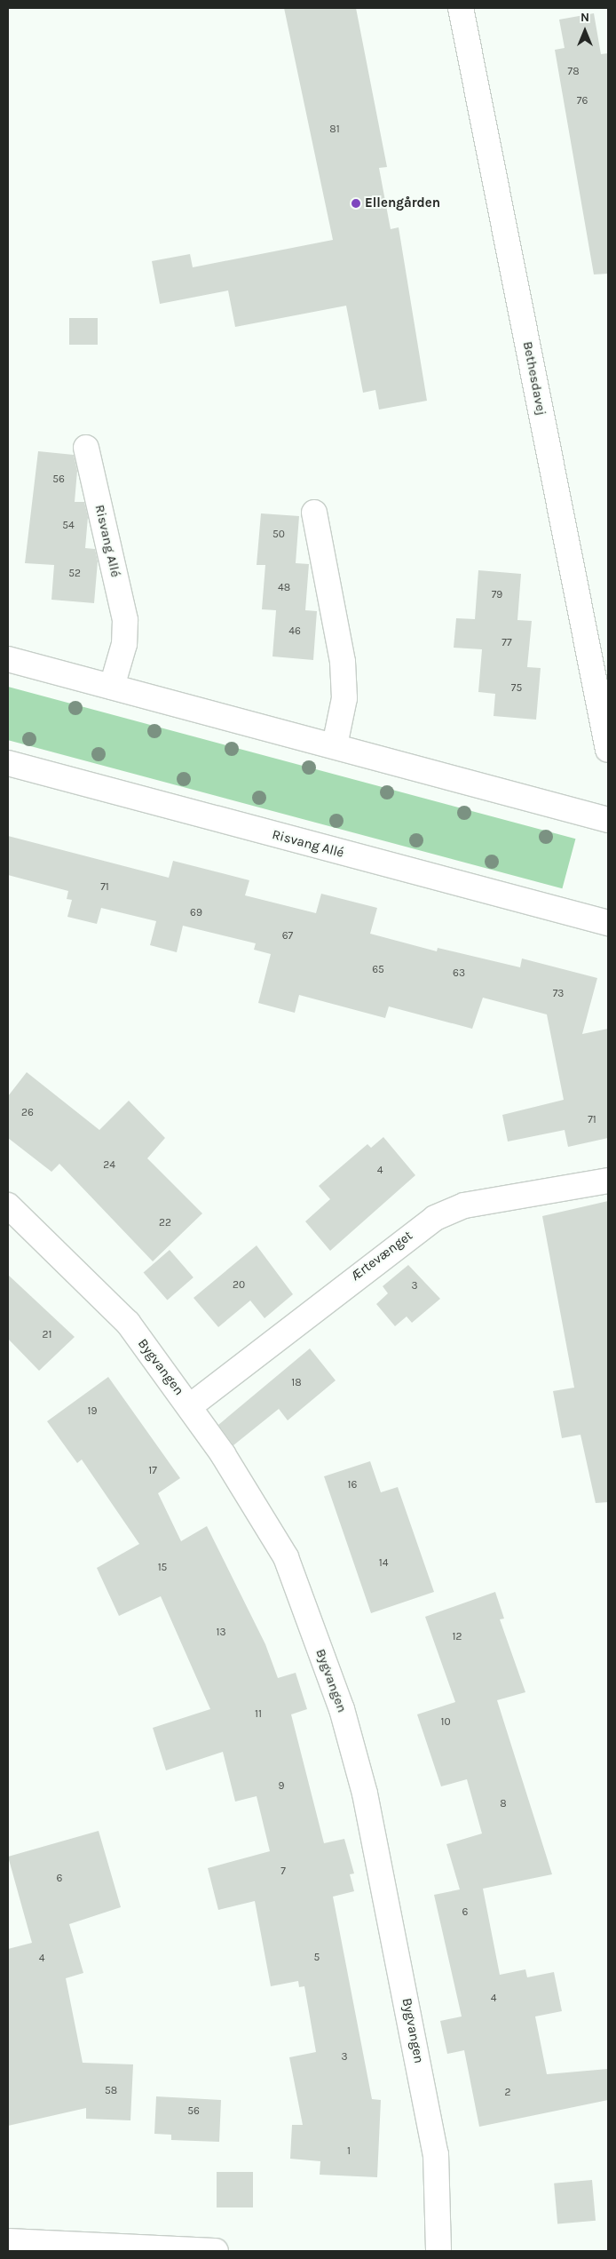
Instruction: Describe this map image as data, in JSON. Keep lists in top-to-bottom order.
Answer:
{
  "streets": {
    "street": [
      "Bethesdavej",
      "Risvang Allé",
      "Ærtevænget",
      "Bygvangen"
    ]
  },
  "crossings": [
    ["Ærtevænget", "Bygvangen"]
  ],
  "places": ["Ellengården"],
  "house_numbers": [
    "78",
    "76",
    "81",
    "56",
    "54",
    "50",
    "52",
    "48",
    "79",
    "46",
    "77",
    "75",
    "71",
    "69",
    "67",
    "65",
    "63",
    "73",
    "26",
    "71",
    "24",
    "4",
    "22",
    "20",
    "3",
    "21",
    "18",
    "19",
    "17",
    "16",
    "14",
    "15",
    "13",
    "12",
    "11",
    "10",
    "9",
    "8",
    "7",
    "6",
    "6",
    "5",
    "4",
    "4",
    "3",
    "58",
    "2",
    "56",
    "1"
  ],
  "north": "top"
}
